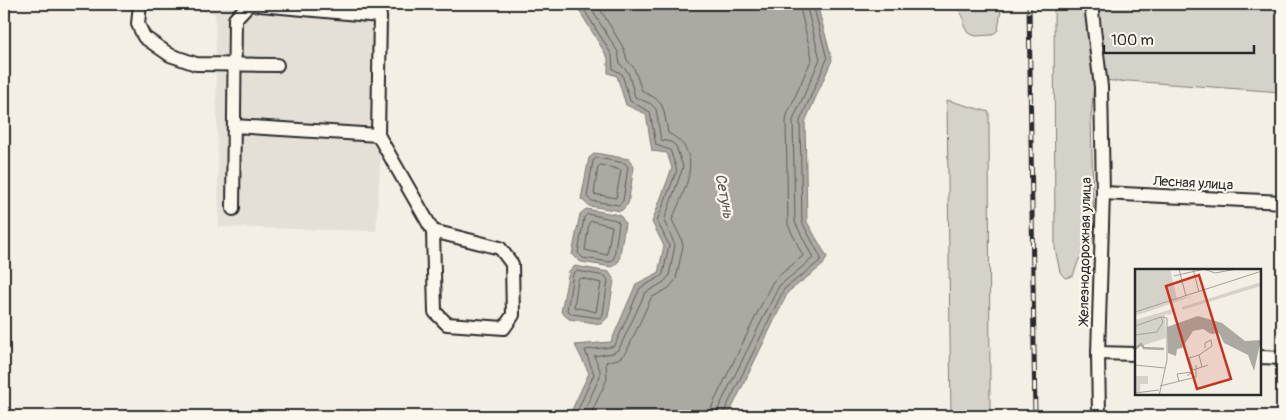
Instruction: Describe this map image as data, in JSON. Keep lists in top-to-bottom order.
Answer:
{
  "streets": {
    "street": ["Лесная улица", "Железнодорожная улица"]
  },
  "crossings": [
    ["Лесная улица", "Железнодорожная улица"]
  ],
  "water": ["Сетунь"],
  "scale_bar": "100 m"
}
